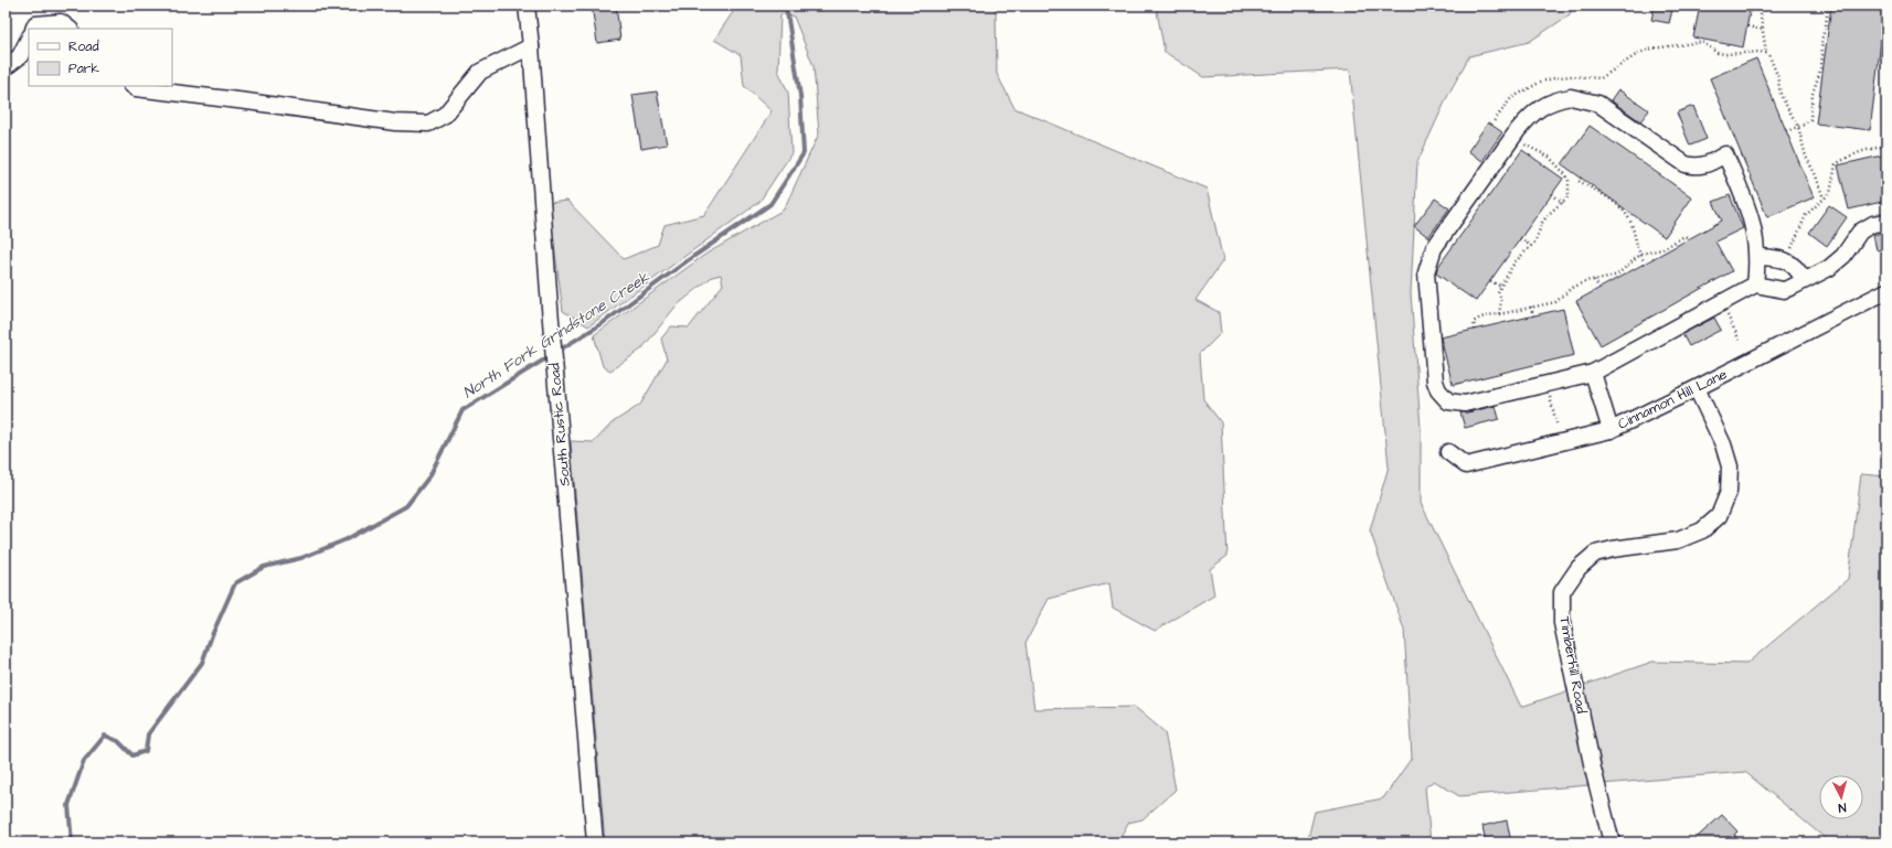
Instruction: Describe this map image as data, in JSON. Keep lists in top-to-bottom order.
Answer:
{
  "streets": {
    "street": ["Cinnamon Hill Lane", "South Rustic Road", "Timberhill Road"]
  },
  "crossings": [
    ["Cinnamon Hill Lane", "Timberhill Road"]
  ],
  "water": ["North Fork Grindstone Creek"],
  "legend": ["Road", "Park"],
  "north": "bottom"
}
